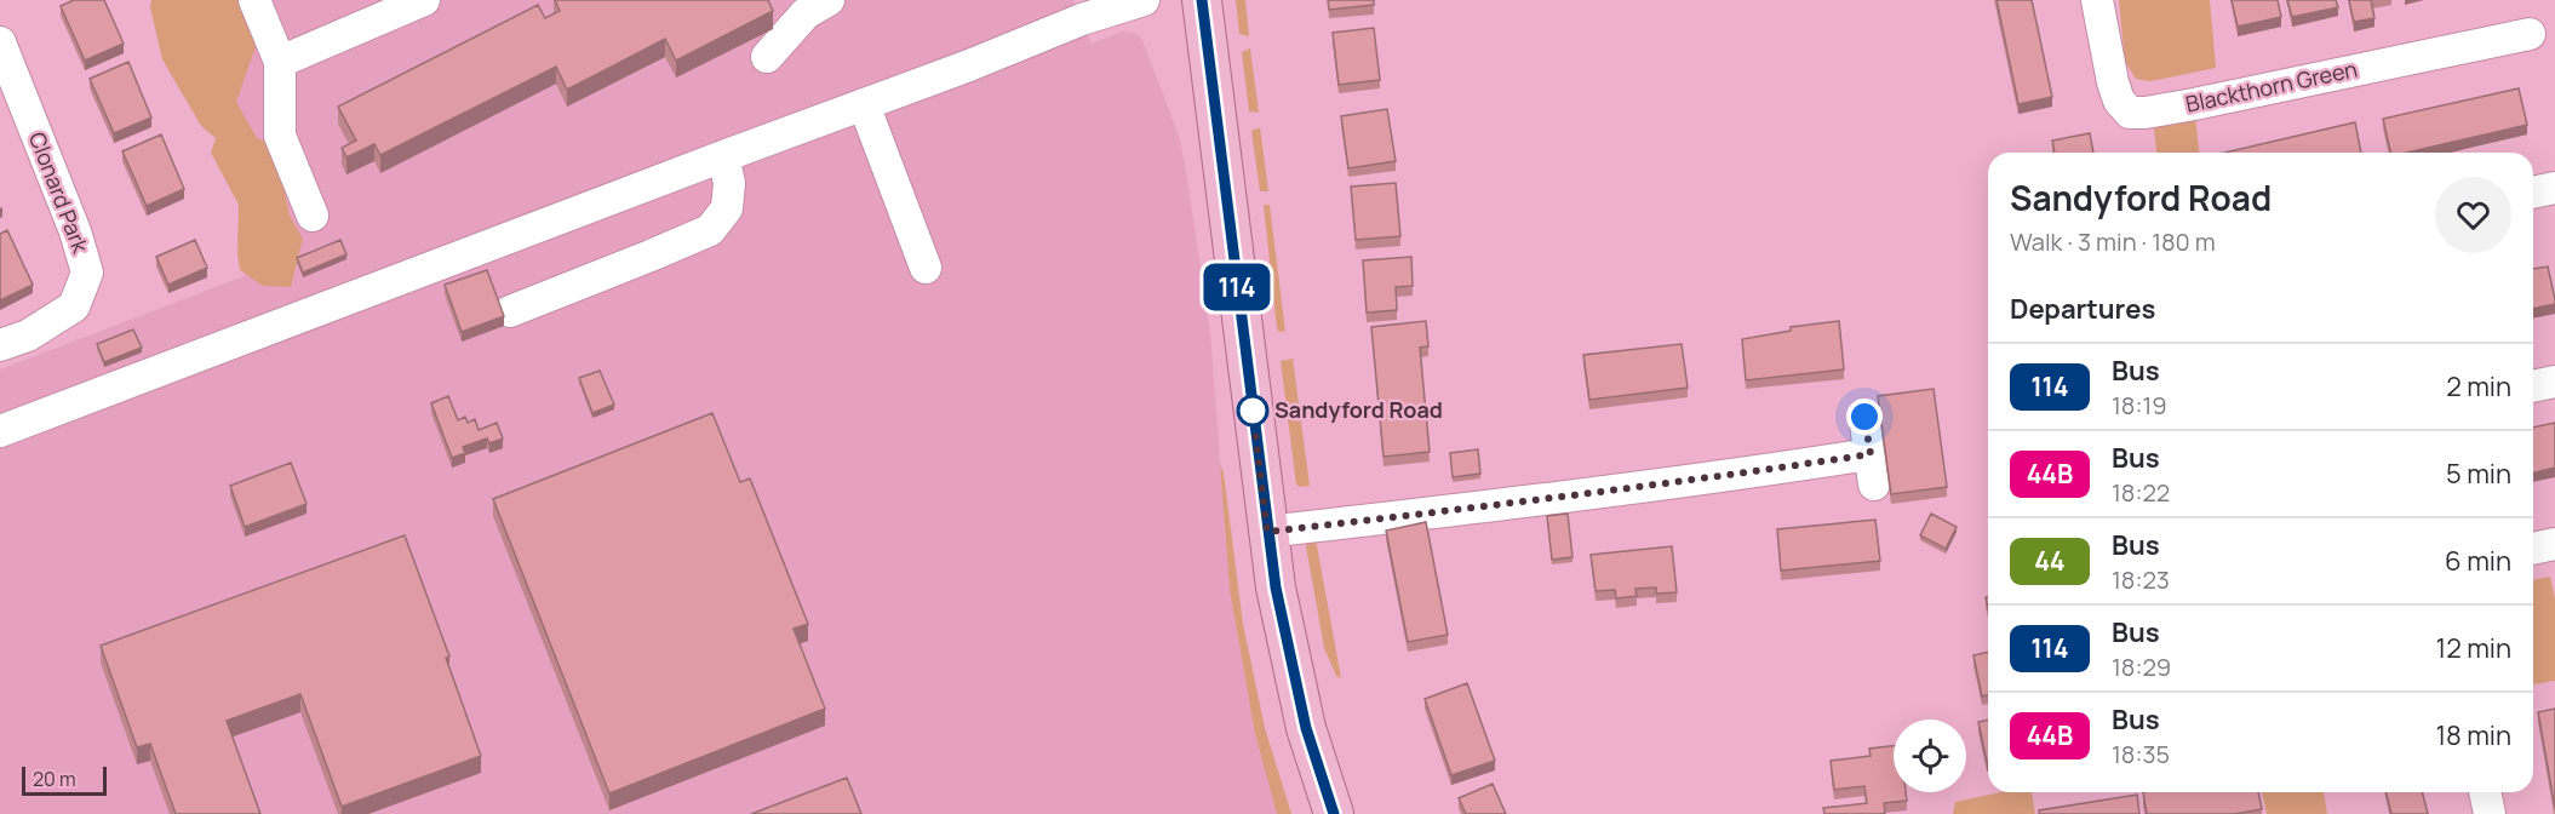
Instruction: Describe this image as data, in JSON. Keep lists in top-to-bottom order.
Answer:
{
  "streets": {
    "street": ["Blackthorn Green", "Clonard Park"]
  },
  "places": ["Sandyford Road"],
  "lines": ["bus line 114"],
  "scale_bar": "20 m",
  "page": {
    "on_map": "114",
    "heading": [
      ["Sandyford Road", "Walk · 3 min · 180 m"],
      "Departures"
    ],
    "list": [
      {
        "mark": "114",
        "name": "Bus",
        "note": "18:19",
        "value": "2 min"
      },
      {
        "mark": "44B",
        "name": "Bus",
        "note": "18:22",
        "value": "5 min"
      },
      {
        "mark": "44",
        "name": "Bus",
        "note": "18:23",
        "value": "6 min"
      },
      {
        "mark": "114",
        "name": "Bus",
        "note": "18:29",
        "value": "12 min"
      },
      {
        "mark": "44B",
        "name": "Bus",
        "note": "18:35",
        "value": "18 min"
      }
    ],
    "scale": "20 m"
  }
}
